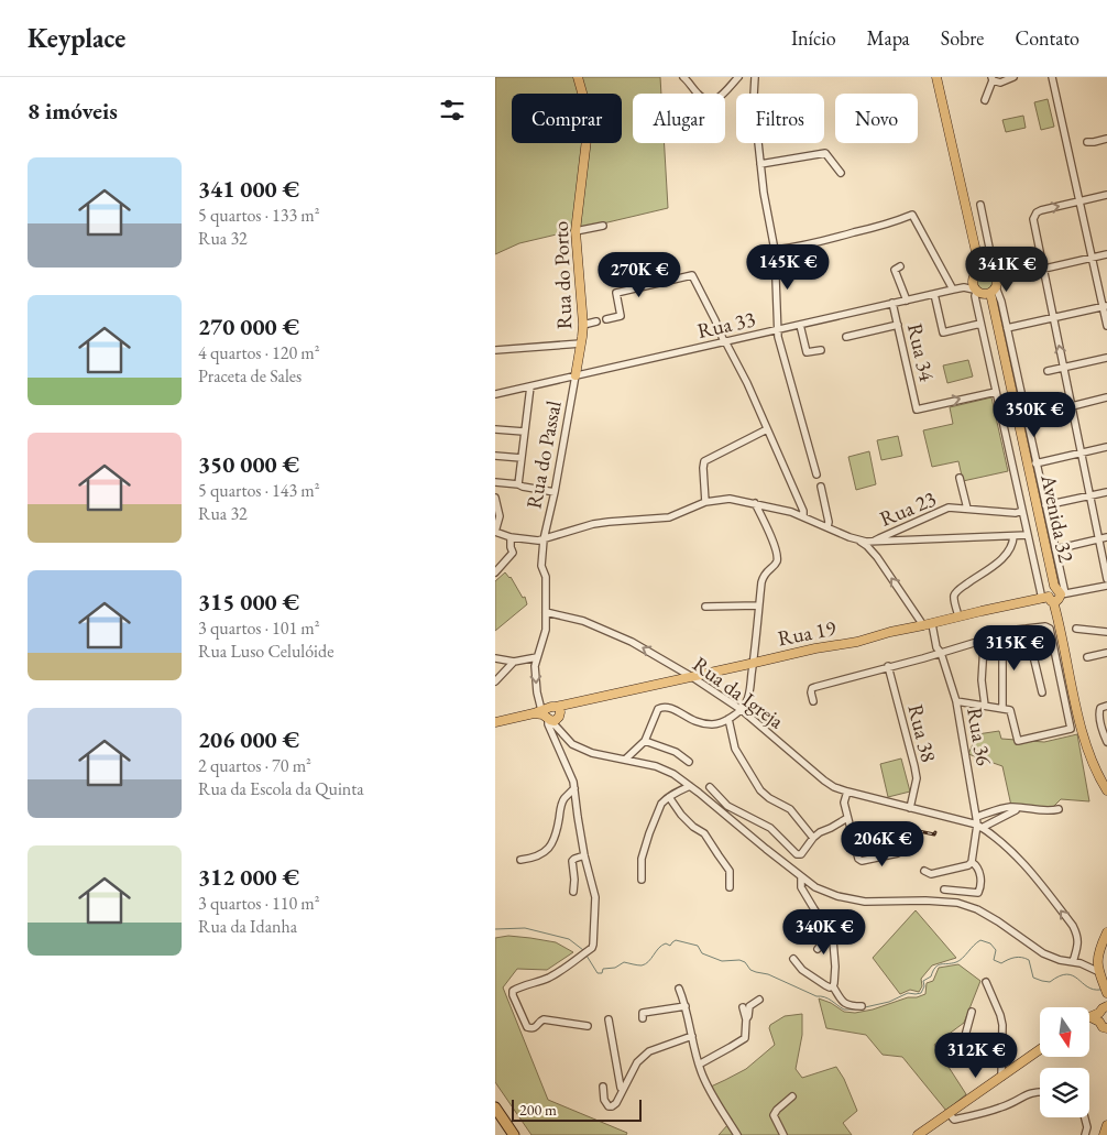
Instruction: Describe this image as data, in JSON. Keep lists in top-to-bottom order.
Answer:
{
  "streets": {
    "main road": ["Rua do Porto", "Avenida 32", "Rua 19"],
    "street": [
      "Rua 33",
      "Rua 34",
      "Rua do Passal",
      "Rua 23",
      "Rua da Igreja",
      "Rua 38",
      "Rua 36"
    ]
  },
  "crossings": [
    ["Rua do Porto", "Rua 33"],
    ["Rua do Porto", "Rua do Passal"],
    ["Rua 33", "Rua 34"],
    ["Rua 33", "Rua do Passal"],
    ["Avenida 32", "Rua 19"],
    ["Rua 19", "Rua da Igreja"],
    ["Rua 19", "Rua 36"],
    ["Rua da Igreja", "Rua 38"],
    ["Rua da Igreja", "Rua 36"]
  ],
  "scale_bar": "200 m",
  "north": "bottom",
  "page": {
    "header": "Keyplace",
    "nav": [
      "Início",
      "Mapa",
      "Sobre",
      "Contato"
    ],
    "heading": "8 imóveis",
    "chip": [
      "Comprar",
      "Alugar",
      "Filtros",
      "Novo"
    ],
    "list": [
      {
        "name": "341 000 €",
        "note": "5 quartos · 133 m² · Rua 32"
      },
      {
        "name": "270 000 €",
        "note": "4 quartos · 120 m² · Praceta de Sales"
      },
      {
        "name": "350 000 €",
        "note": "5 quartos · 143 m² · Rua 32"
      },
      {
        "name": "315 000 €",
        "note": "3 quartos · 101 m² · Rua Luso Celulóide"
      },
      {
        "name": "206 000 €",
        "note": "2 quartos · 70 m² · Rua da Escola da Quinta"
      },
      {
        "name": "312 000 €",
        "note": "3 quartos · 110 m² · Rua da Idanha"
      }
    ],
    "price": [
      "145K €",
      "341K €",
      "270K €",
      "350K €",
      "315K €",
      "206K €",
      "340K €",
      "312K €"
    ],
    "scale": "200 m"
  }
}
